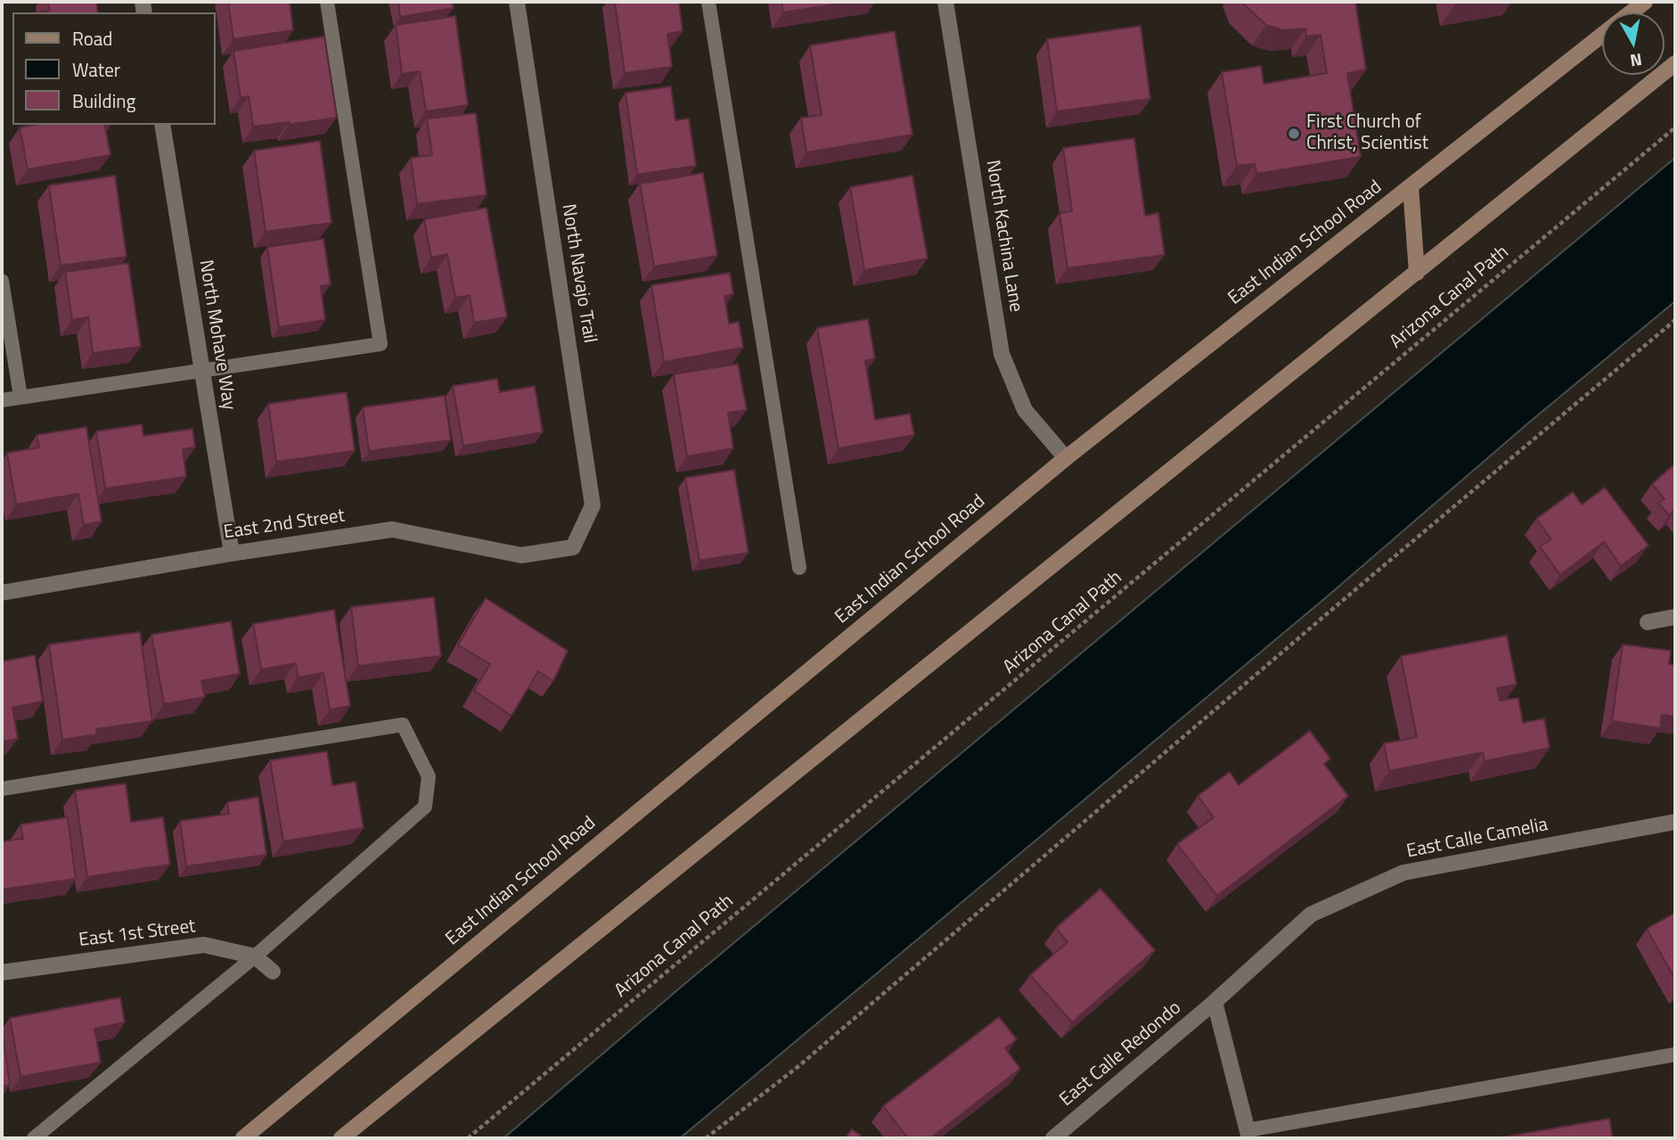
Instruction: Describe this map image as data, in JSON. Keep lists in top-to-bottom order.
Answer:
{
  "streets": {
    "main road": ["East Indian School Road"],
    "street": [
      "North Kachina Lane",
      "North Navajo Trail",
      "North Mohave Way",
      "East 2nd Street",
      "East Calle Camelia",
      "East 1st Street",
      "East Calle Redondo"
    ],
    "path": ["Arizona Canal Path"]
  },
  "crossings": [
    ["North Kachina Lane", "East Indian School Road"],
    ["North Navajo Trail", "East 2nd Street"],
    ["North Mohave Way", "East 2nd Street"],
    ["East Calle Camelia", "East Calle Redondo"]
  ],
  "places": ["First Church of Christ, Scientist"],
  "legend": ["Road", "Water", "Building"],
  "north": "bottom"
}
